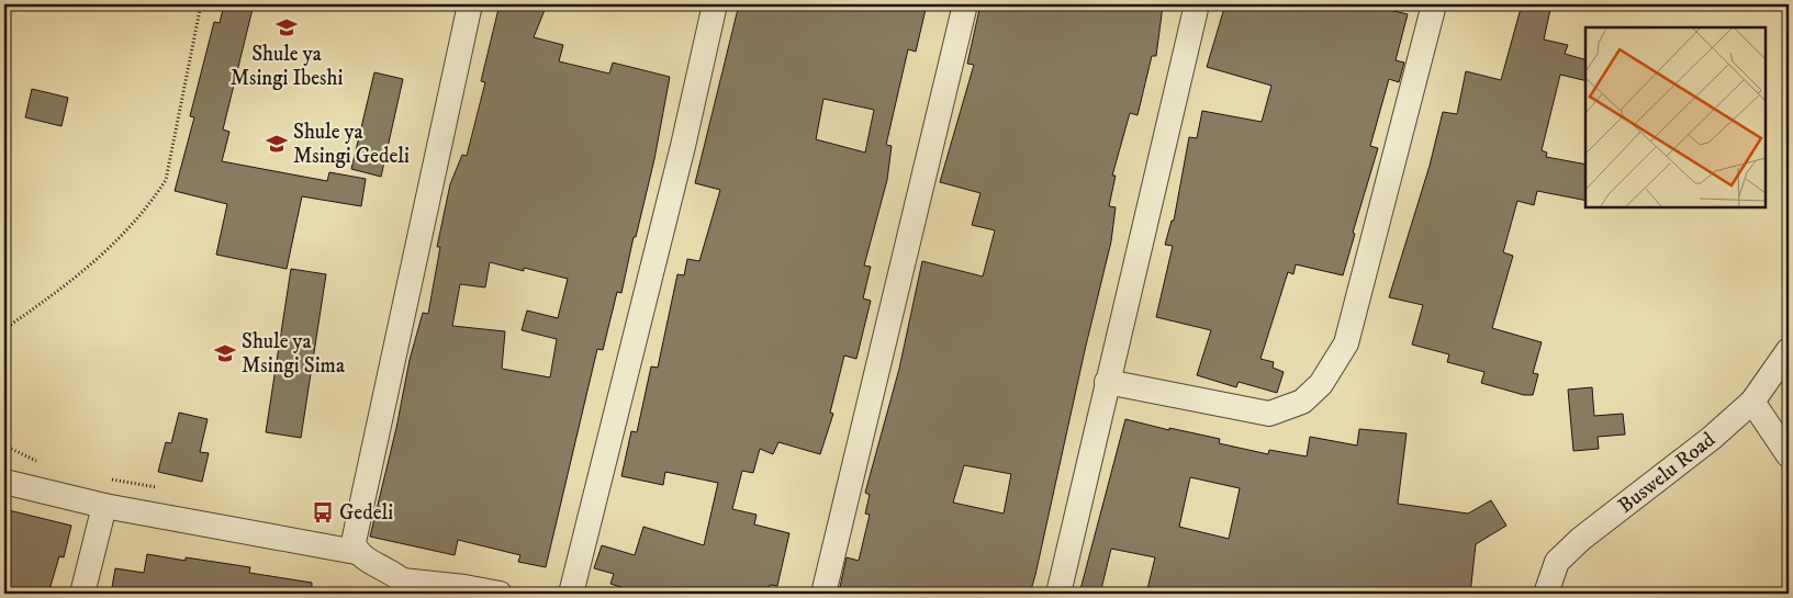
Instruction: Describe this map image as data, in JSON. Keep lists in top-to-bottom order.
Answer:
{
  "streets": {
    "street": ["Buswelu Road"]
  },
  "places": {
    "school or university": ["Shule ya Msingi Ibeshi", "Shule ya Msingi Gedeli", "Shule ya Msingi Sima"],
    "bus stop": ["Gedeli"]
  }
}
